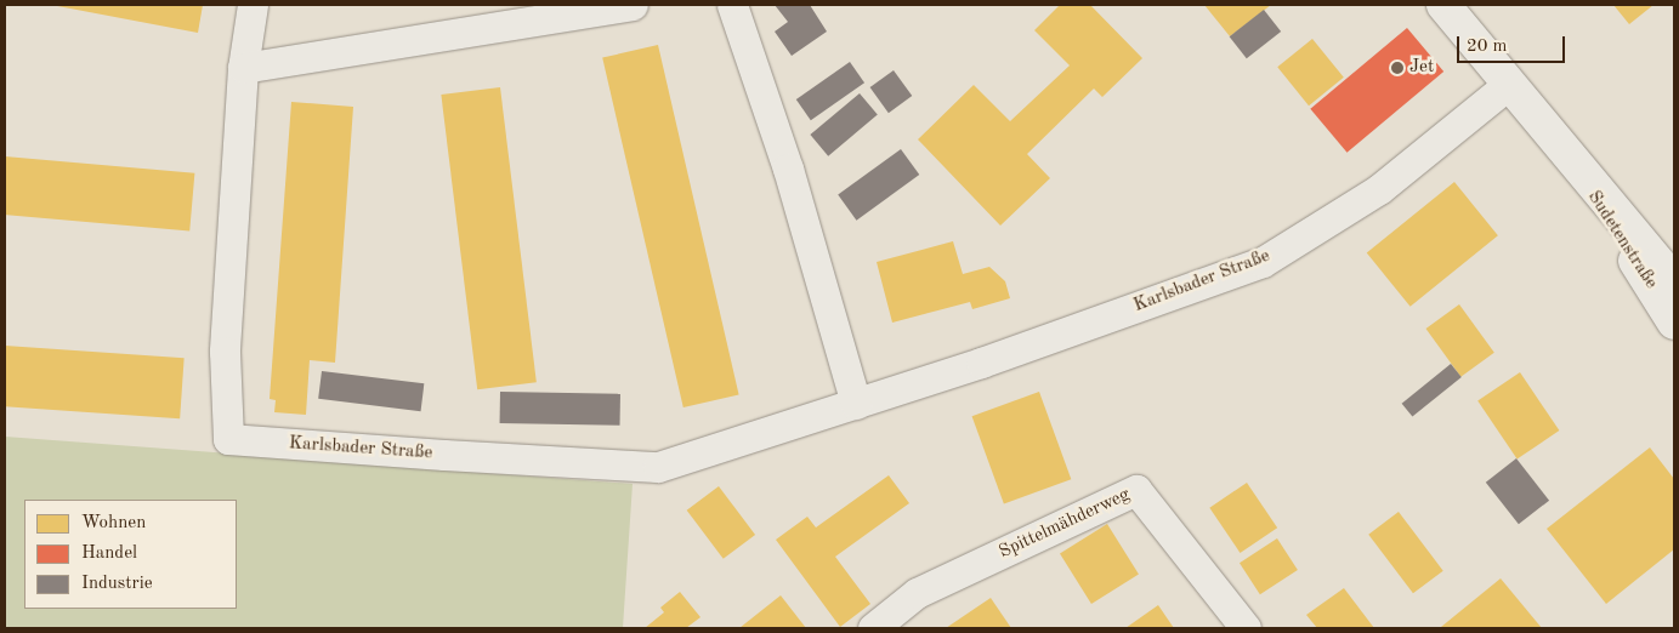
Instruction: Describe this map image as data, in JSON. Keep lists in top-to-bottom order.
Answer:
{
  "streets": {
    "street": ["Sudetenstraße", "Karlsbader Straße", "Spittelmähderweg"]
  },
  "crossings": [
    ["Sudetenstraße", "Karlsbader Straße"]
  ],
  "places": ["Jet"],
  "legend": ["Wohnen", "Handel", "Industrie"],
  "scale_bar": "20 m"
}
